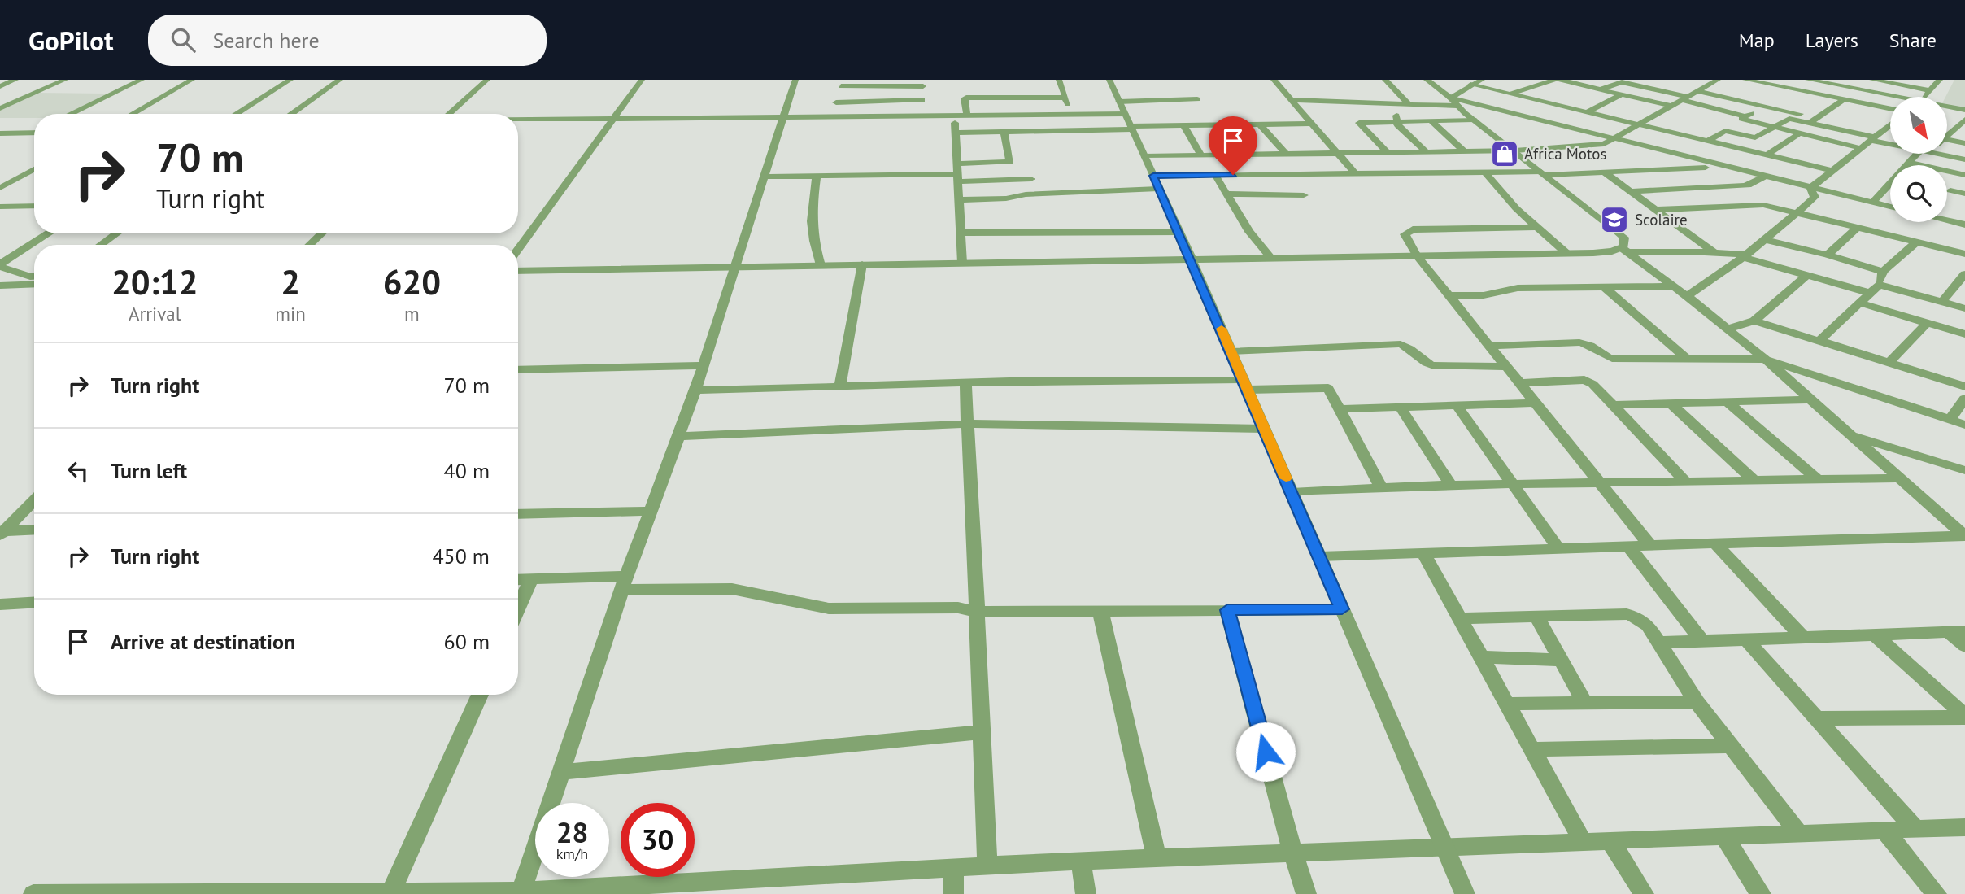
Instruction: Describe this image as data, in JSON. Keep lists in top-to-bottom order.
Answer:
{
  "places": {
    "shop": ["Africa Motos"],
    "school or university": ["Scolaire"]
  },
  "north": "bottom right",
  "page": {
    "header": "GoPilot",
    "search": "Search here",
    "nav": ["Map", "Layers", "Share"],
    "turn": ["70 m", "Turn right"],
    "eta": [
      "20:12",
      "Arrival",
      "2",
      "min",
      "620",
      "m"
    ],
    "list": [
      {
        "name": "Turn right",
        "value": "70 m"
      },
      {
        "name": "Turn left",
        "value": "40 m"
      },
      {
        "name": "Turn right",
        "value": "450 m"
      },
      {
        "name": "Arrive at destination",
        "value": "60 m"
      }
    ],
    "speed": "28 km/h",
    "limit": "30"
  }
}
